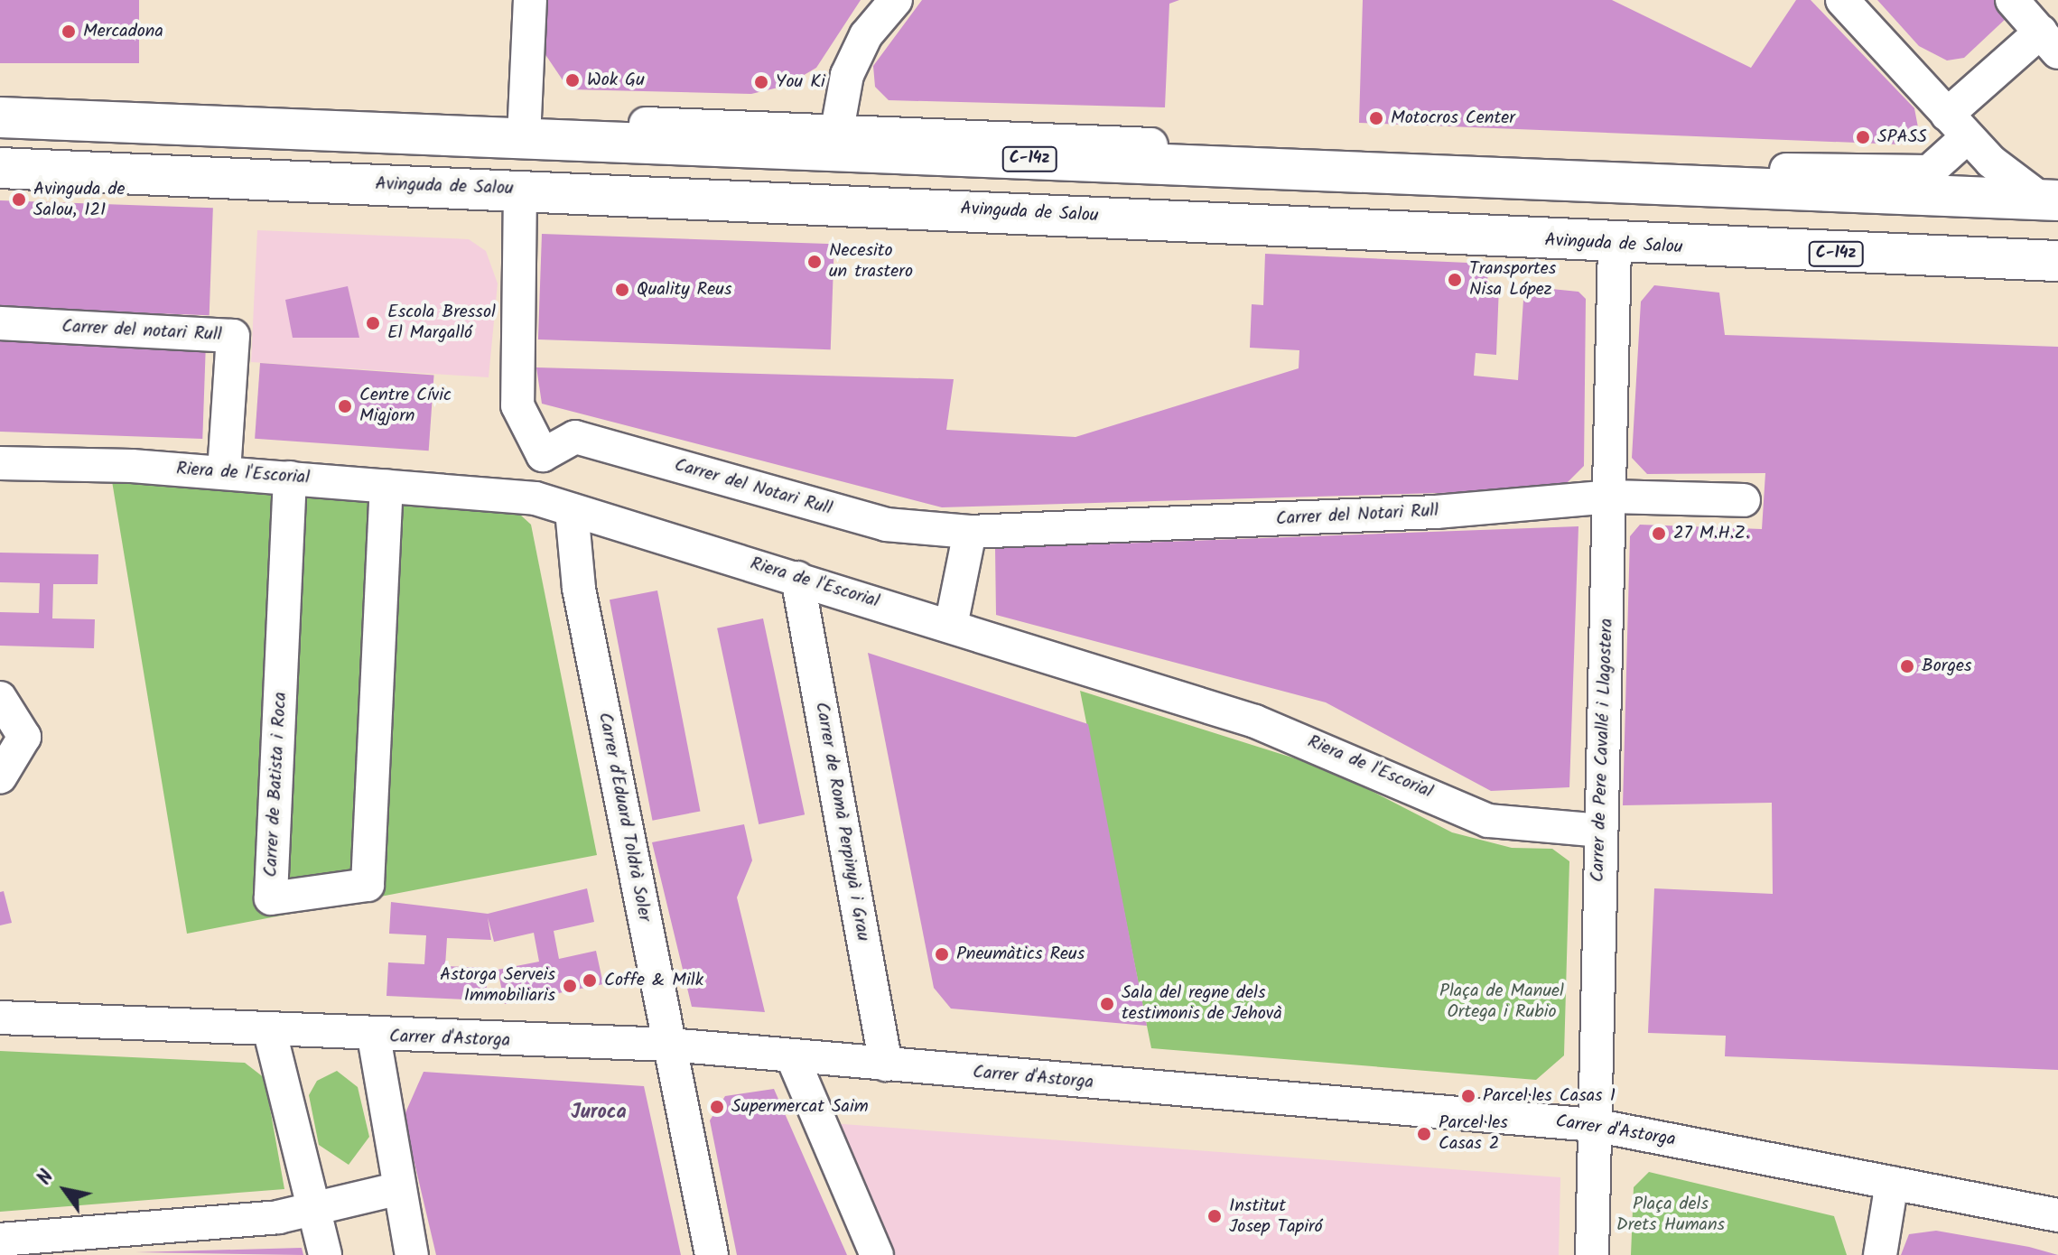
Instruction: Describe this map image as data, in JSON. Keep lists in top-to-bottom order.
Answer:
{
  "streets": {
    "main road": ["C-14z", "Avinguda de Salou"],
    "street": [
      "Carrer del notari Rull",
      "Riera de l'Escorial",
      "Carrer del Notari Rull",
      "Carrer de Pere Cavallé i Llagostera",
      "Carrer de Batista i Roca",
      "Carrer d'Eduard Toldrà Soler",
      "Carrer de Romà Perpinyà i Grau",
      "Carrer d'Astorga"
    ]
  },
  "crossings": [
    ["Avinguda de Salou", "Carrer de Pere Cavallé i Llagostera"],
    ["Carrer del notari Rull", "Riera de l'Escorial"],
    ["Riera de l'Escorial", "Carrer de Pere Cavallé i Llagostera"],
    ["Riera de l'Escorial", "Carrer de Batista i Roca"],
    ["Riera de l'Escorial", "Carrer d'Eduard Toldrà Soler"],
    ["Riera de l'Escorial", "Carrer de Romà Perpinyà i Grau"],
    ["Carrer del Notari Rull", "Carrer de Pere Cavallé i Llagostera"],
    ["Carrer de Pere Cavallé i Llagostera", "Carrer d'Astorga"],
    ["Carrer d'Eduard Toldrà Soler", "Carrer d'Astorga"],
    ["Carrer de Romà Perpinyà i Grau", "Carrer d'Astorga"]
  ],
  "districts": ["Juroca"],
  "parks": ["Plaça de Manuel Ortega i Rubio", "Plaça dels Drets Humans"],
  "places": [
    "Mercadona",
    "Wok Gu",
    "You Ki",
    "Motocros Center",
    "SPASS",
    "Avinguda de Salou, 121",
    "Necesito un trastero",
    "Transportes Nisa López",
    "Quality Reus",
    "Escola Bressol El Margalló",
    "Centre Cívic Migjorn",
    "27 M.H.Z.",
    "Borges",
    "Pneumàtics Reus",
    "Coffe & Milk",
    "Astorga Serveis Immobiliaris",
    "Sala del regne dels testimonis de Jehovà",
    "Parcel·les Casas 1",
    "Supermercat Saim",
    "Parcel·les Casas 2",
    "Institut Josep Tapiró"
  ],
  "north": "top left"
}
